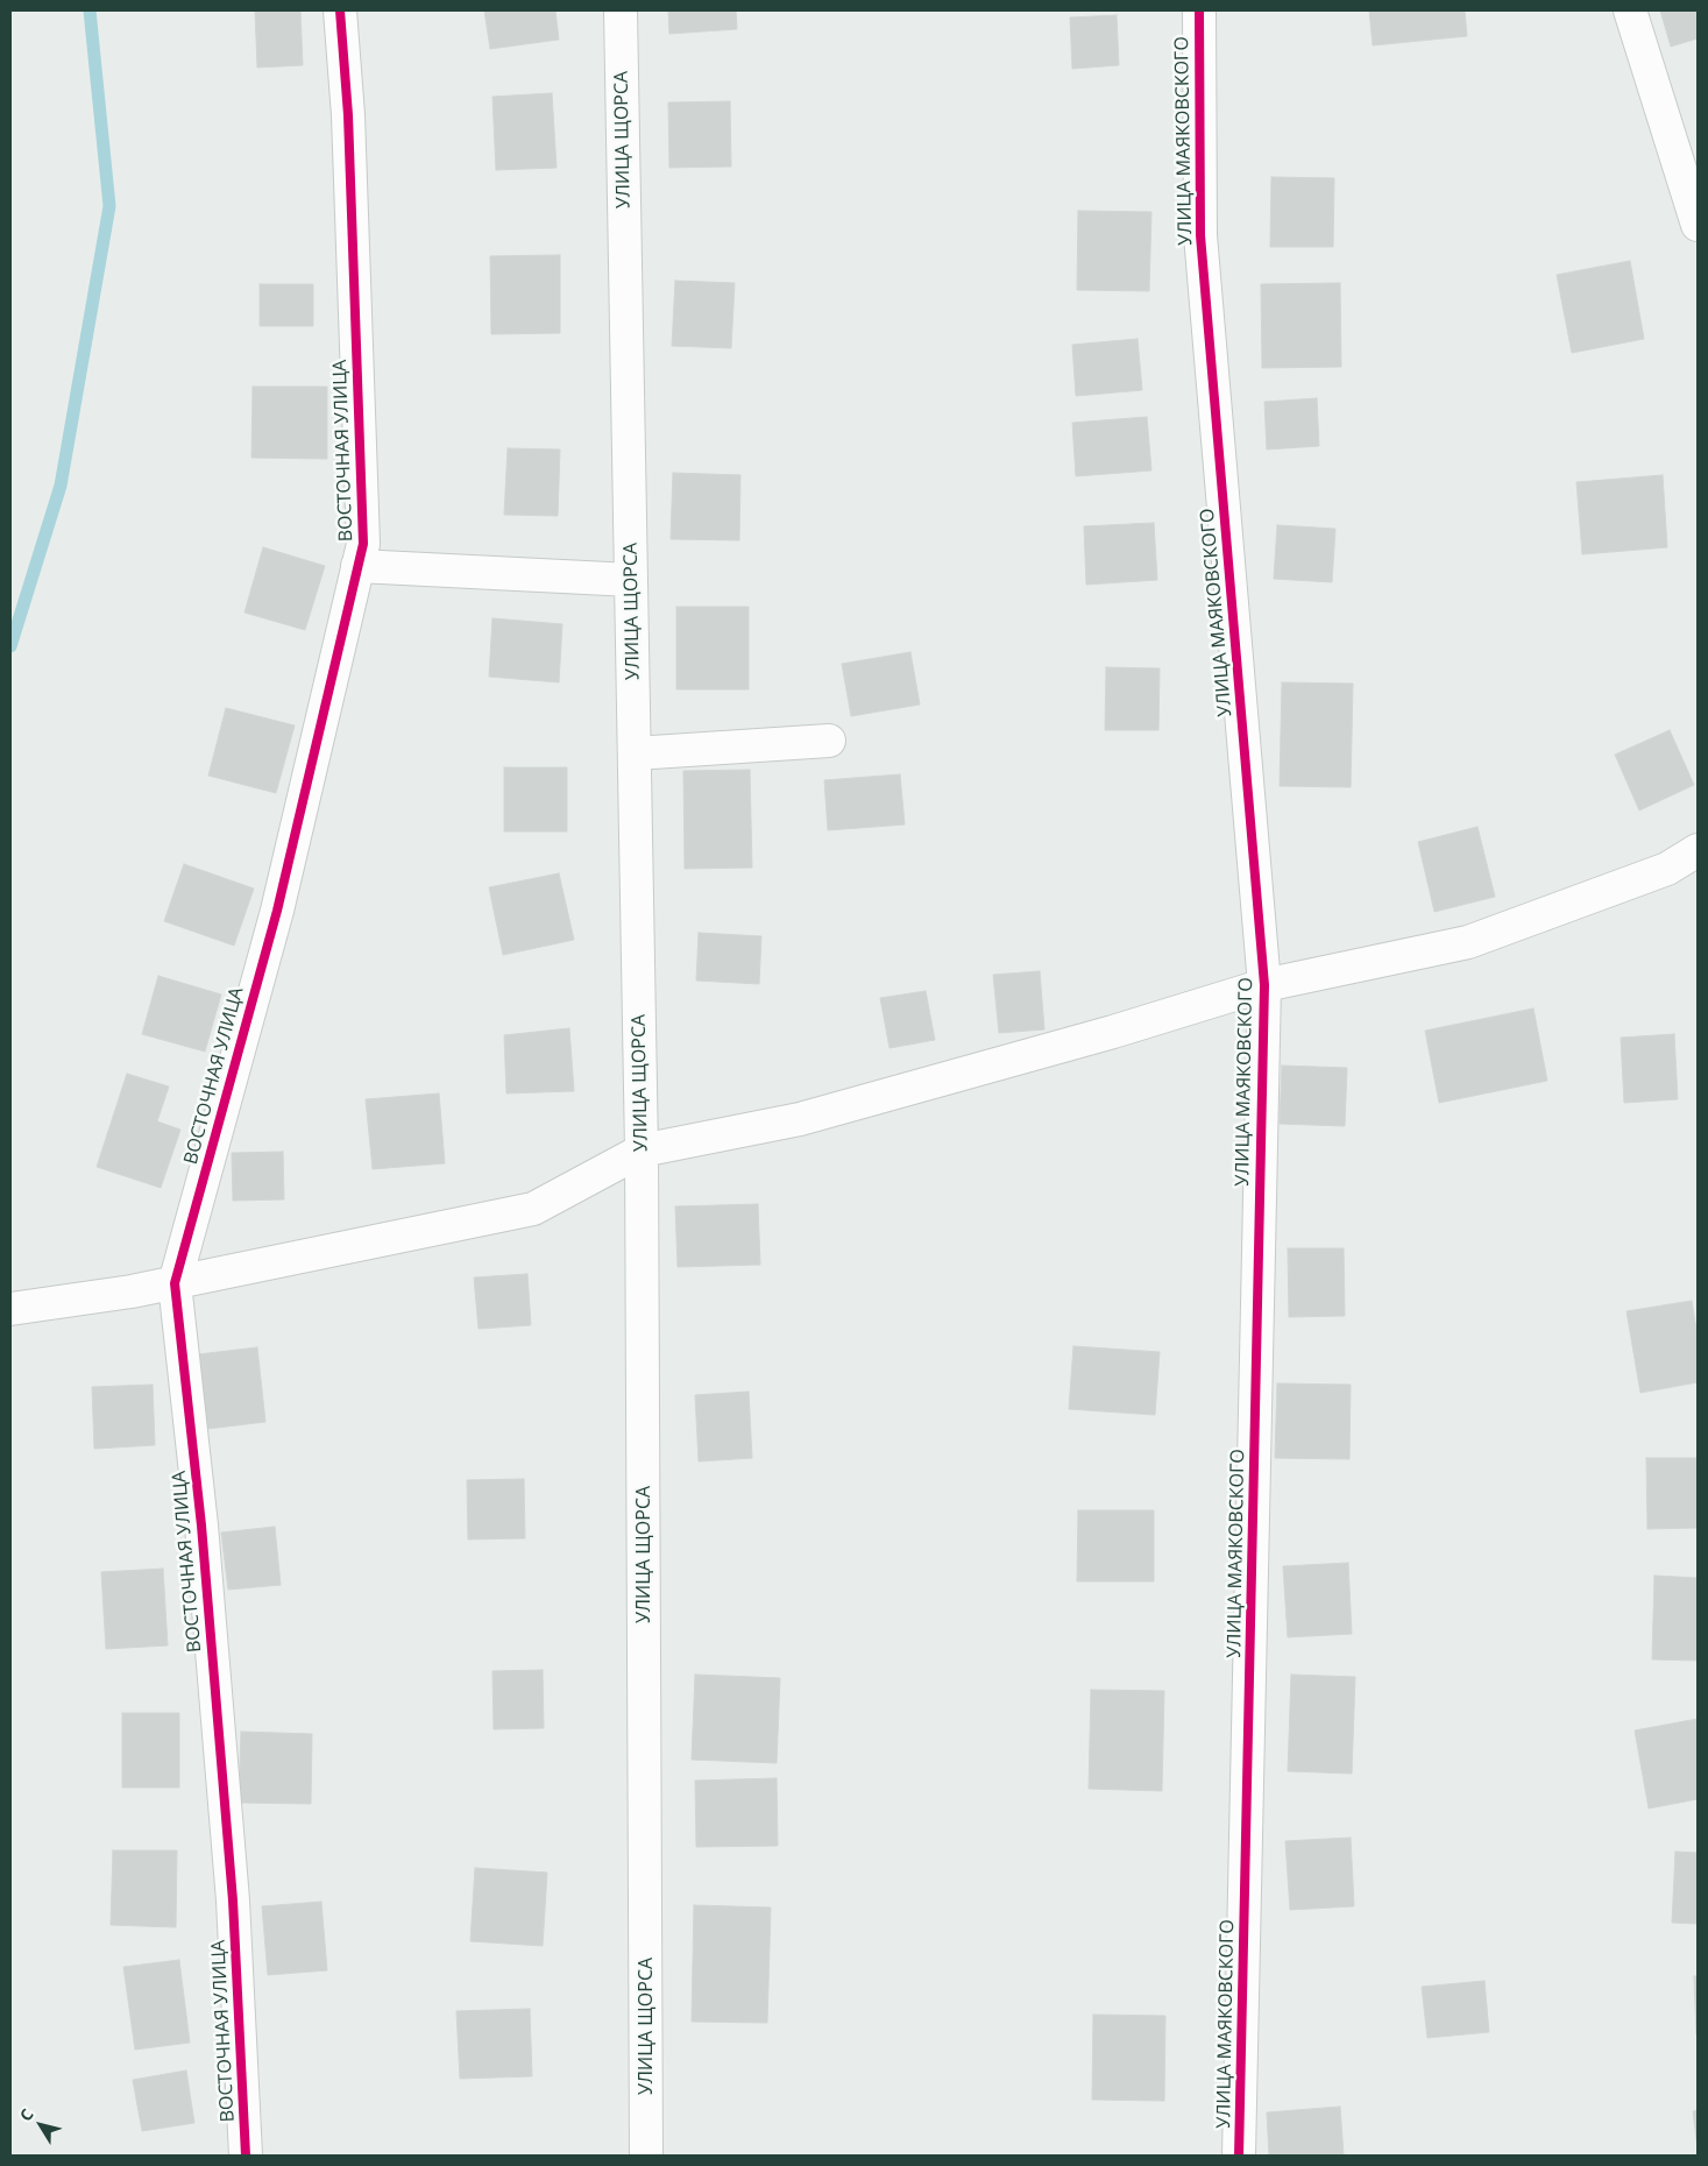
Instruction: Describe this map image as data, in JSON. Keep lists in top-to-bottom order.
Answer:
{
  "streets": {
    "street": ["УЛИЦА ЩОРСА", "УЛИЦА МАЯКОВСКОГО", "ВОСТОЧНАЯ УЛИЦА"]
  },
  "north": "top left"
}
